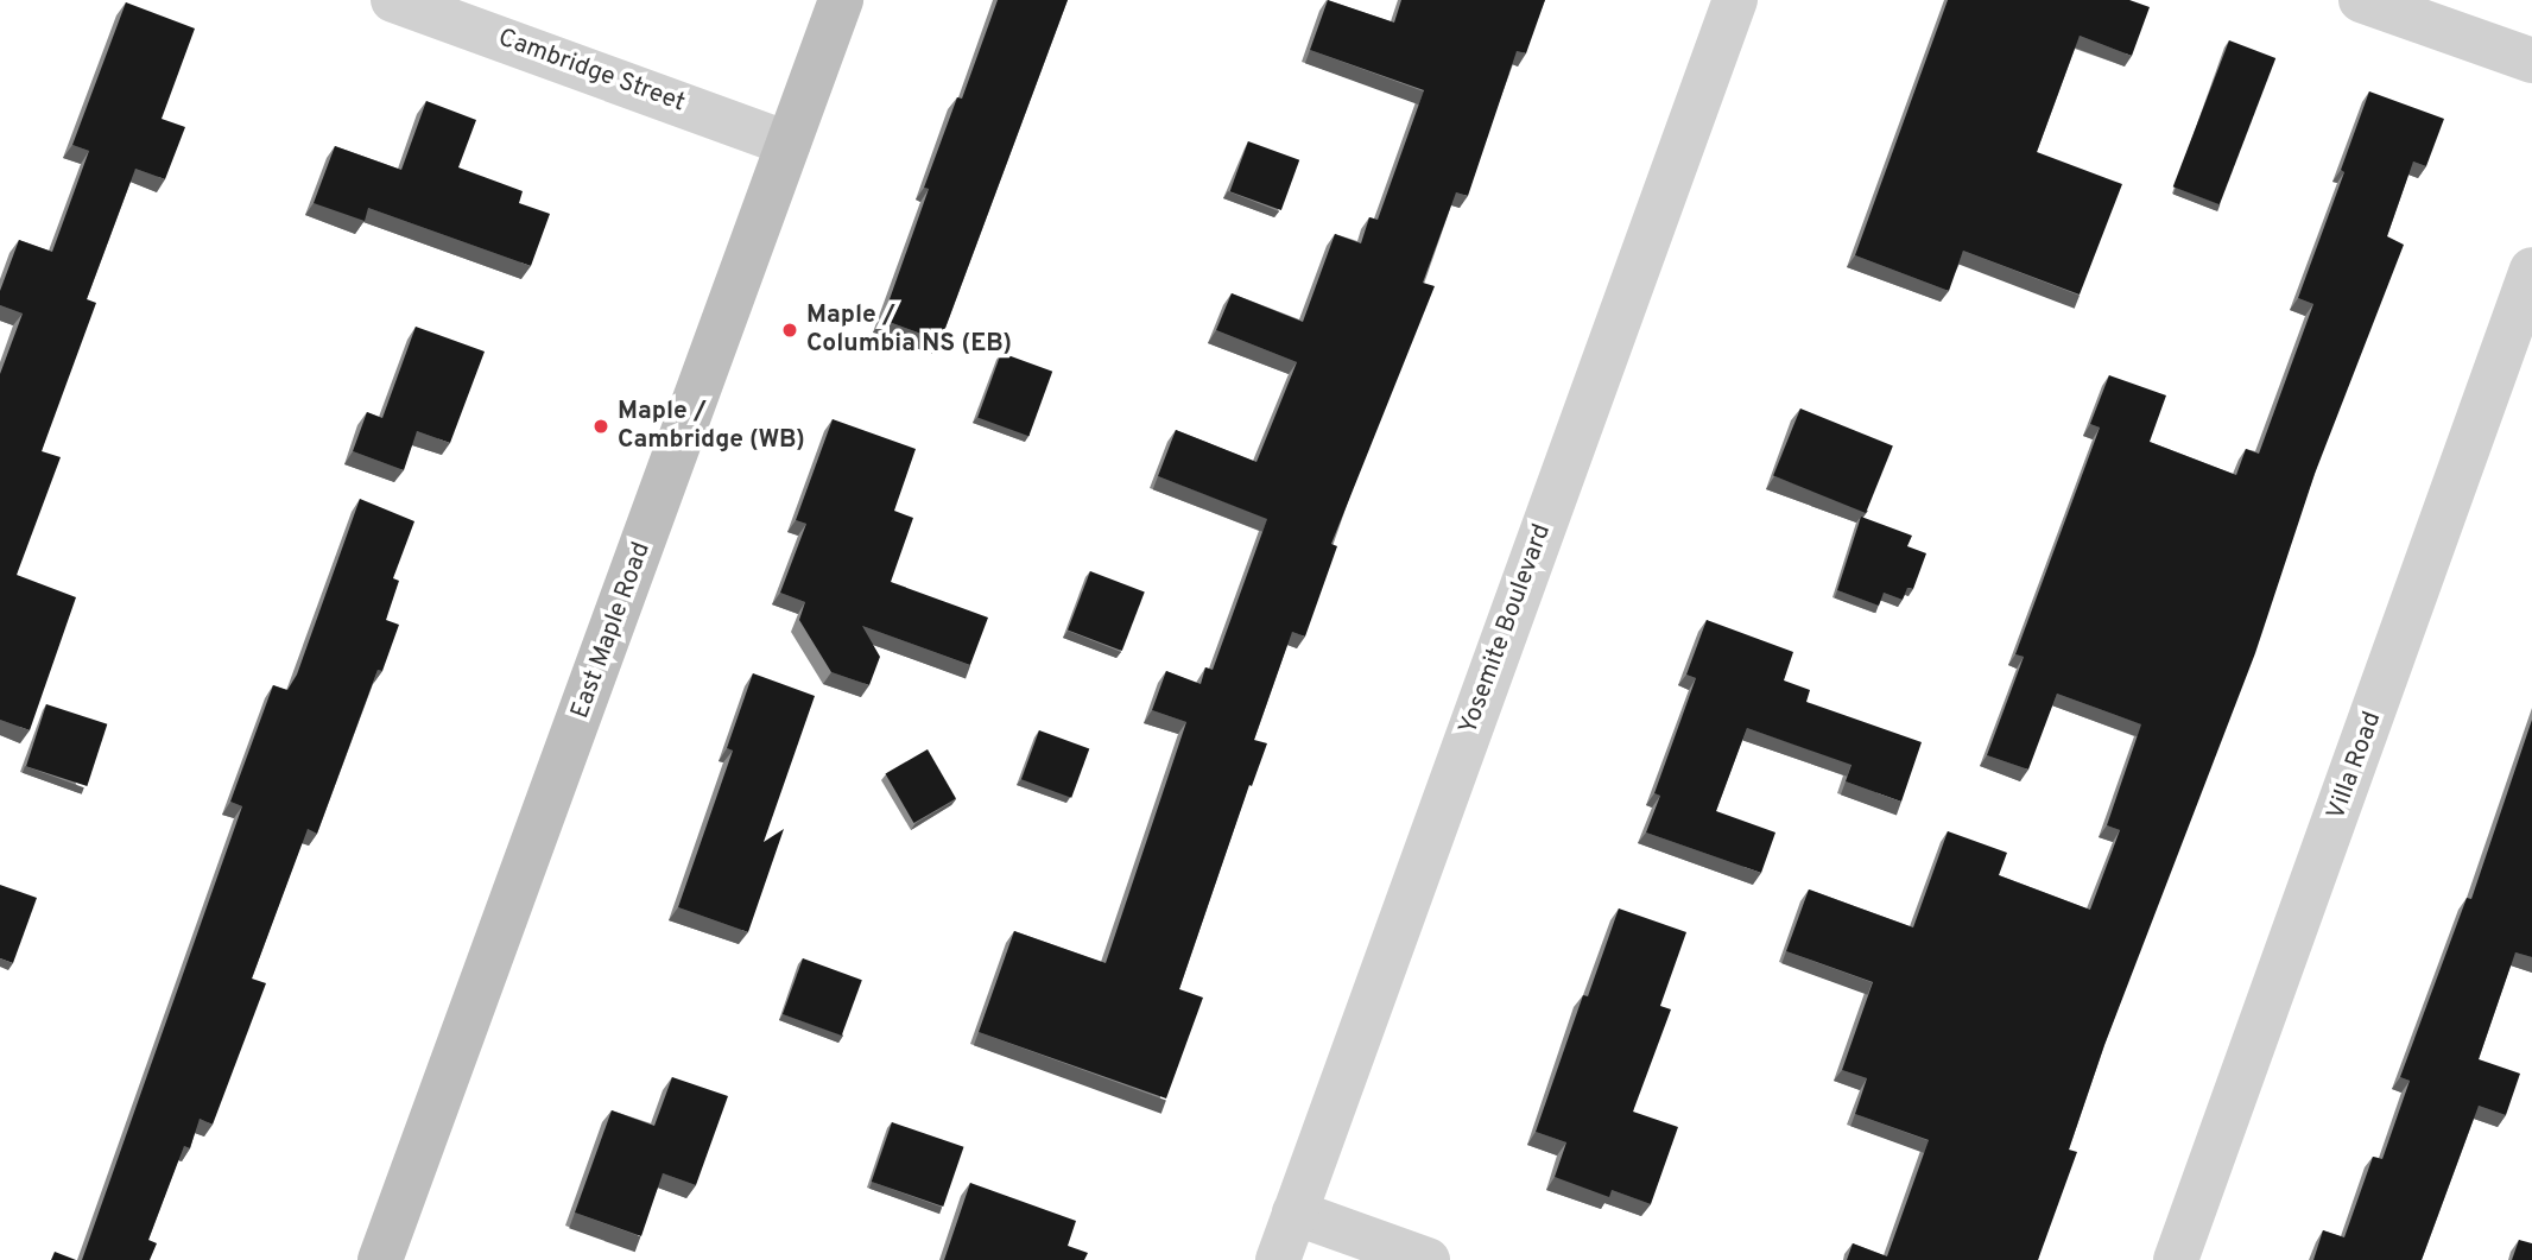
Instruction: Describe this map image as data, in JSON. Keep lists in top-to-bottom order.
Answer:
{
  "streets": {
    "main road": ["East Maple Road"],
    "street": ["Cambridge Street", "Yosemite Boulevard", "Villa Road"]
  },
  "crossings": [
    ["Cambridge Street", "East Maple Road"]
  ],
  "places": ["Maple / Columbia NS (EB)", "Maple / Cambridge (WB)"]
}
